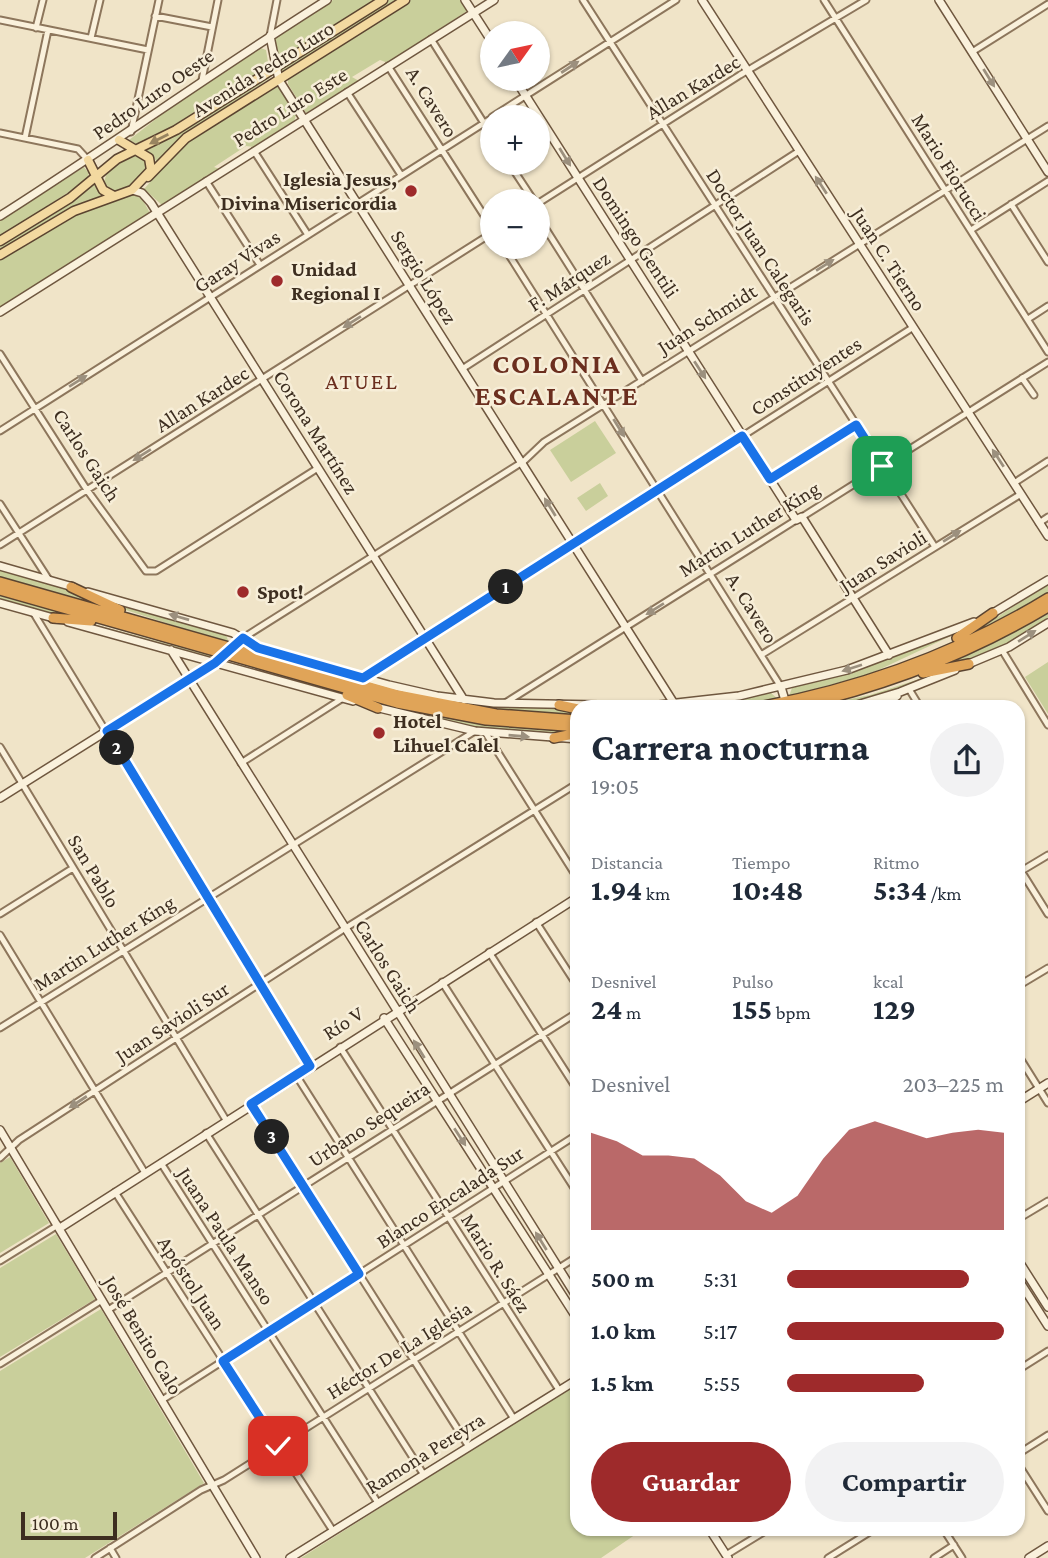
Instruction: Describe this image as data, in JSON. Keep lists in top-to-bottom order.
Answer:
{
  "streets": {
    "main road": ["Avenida Pedro Luro"],
    "street": [
      "Allan Kardec",
      "Pedro Luro Oeste",
      "A. Cavero",
      "Pedro Luro Este",
      "Mario Fiorucci",
      "Domingo Gentili",
      "Doctor Juan Calegaris",
      "Juan C. Tierno",
      "Garay Vivas",
      "Sergio López",
      "F. Márquez",
      "Juan Schmidt",
      "Constituyentes",
      "Corona Martínez",
      "Carlos Gaich",
      "Martin Luther King",
      "Juan Savioli",
      "San Pablo",
      "Juan Savioli Sur",
      "Río V",
      "Urbano Sequeira",
      "Blanco Encalada Sur",
      "Juana Paula Manso",
      "Mario R. Sáez",
      "Apóstol Juan",
      "José Benito Calo",
      "Héctor De La Iglesia",
      "Ramona Pereyra"
    ]
  },
  "crossings": [
    ["Avenida Pedro Luro", "Sergio López"],
    ["Avenida Pedro Luro", "Corona Martínez"],
    ["Allan Kardec", "Mario Fiorucci"],
    ["Allan Kardec", "Domingo Gentili"],
    ["Allan Kardec", "Doctor Juan Calegaris"],
    ["Allan Kardec", "Juan C. Tierno"],
    ["Allan Kardec", "Sergio López"],
    ["Allan Kardec", "Corona Martínez"],
    ["Allan Kardec", "Carlos Gaich"],
    ["Pedro Luro Oeste", "Sergio López"],
    ["A. Cavero", "Pedro Luro Este"],
    ["A. Cavero", "Garay Vivas"],
    ["A. Cavero", "F. Márquez"],
    ["A. Cavero", "Juan Schmidt"],
    ["A. Cavero", "Constituyentes"],
    ["A. Cavero", "Martin Luther King"],
    ["A. Cavero", "Juan Savioli"],
    ["Pedro Luro Este", "Sergio López"],
    ["Pedro Luro Este", "Corona Martínez"],
    ["Mario Fiorucci", "Juan Schmidt"],
    ["Domingo Gentili", "Garay Vivas"],
    ["Domingo Gentili", "F. Márquez"],
    ["Domingo Gentili", "Juan Schmidt"],
    ["Domingo Gentili", "Constituyentes"],
    ["Domingo Gentili", "Martin Luther King"],
    ["Domingo Gentili", "Juan Savioli"],
    ["Doctor Juan Calegaris", "Garay Vivas"],
    ["Doctor Juan Calegaris", "F. Márquez"],
    ["Doctor Juan Calegaris", "Juan Schmidt"],
    ["Doctor Juan Calegaris", "Constituyentes"],
    ["Doctor Juan Calegaris", "Martin Luther King"],
    ["Doctor Juan Calegaris", "Juan Savioli"],
    ["Juan C. Tierno", "F. Márquez"],
    ["Juan C. Tierno", "Juan Schmidt"],
    ["Juan C. Tierno", "Constituyentes"],
    ["Juan C. Tierno", "Martin Luther King"],
    ["Juan C. Tierno", "Juan Savioli"],
    ["Garay Vivas", "Sergio López"],
    ["Garay Vivas", "Corona Martínez"],
    ["Garay Vivas", "Carlos Gaich"],
    ["Sergio López", "F. Márquez"],
    ["Sergio López", "Juan Schmidt"],
    ["Sergio López", "Constituyentes"],
    ["Sergio López", "Martin Luther King"],
    ["Juan Schmidt", "Corona Martínez"],
    ["Juan Schmidt", "Carlos Gaich"],
    ["Juan Schmidt", "San Pablo"],
    ["Constituyentes", "Corona Martínez"],
    ["Corona Martínez", "Carlos Gaich"],
    ["Carlos Gaich", "Martin Luther King"],
    ["Carlos Gaich", "Juan Savioli Sur"],
    ["Carlos Gaich", "Río V"],
    ["Carlos Gaich", "Urbano Sequeira"],
    ["Carlos Gaich", "Blanco Encalada Sur"],
    ["Carlos Gaich", "Héctor De La Iglesia"],
    ["Martin Luther King", "San Pablo"],
    ["San Pablo", "Juan Savioli Sur"],
    ["San Pablo", "Río V"],
    ["Juan Savioli Sur", "José Benito Calo"],
    ["Río V", "Juana Paula Manso"],
    ["Río V", "Mario R. Sáez"],
    ["Río V", "Apóstol Juan"],
    ["Río V", "José Benito Calo"],
    ["Urbano Sequeira", "Juana Paula Manso"],
    ["Urbano Sequeira", "Mario R. Sáez"],
    ["Urbano Sequeira", "Apóstol Juan"],
    ["Urbano Sequeira", "José Benito Calo"],
    ["Blanco Encalada Sur", "Juana Paula Manso"],
    ["Blanco Encalada Sur", "Mario R. Sáez"],
    ["Blanco Encalada Sur", "Apóstol Juan"],
    ["Blanco Encalada Sur", "José Benito Calo"],
    ["Juana Paula Manso", "Héctor De La Iglesia"],
    ["Juana Paula Manso", "Ramona Pereyra"],
    ["Mario R. Sáez", "Héctor De La Iglesia"],
    ["Mario R. Sáez", "Ramona Pereyra"],
    ["Apóstol Juan", "Héctor De La Iglesia"],
    ["Apóstol Juan", "Ramona Pereyra"],
    ["José Benito Calo", "Héctor De La Iglesia"]
  ],
  "one_way": ["Allan Kardec", "Garay Vivas"],
  "districts": ["COLONIA ESCALANTE", "ATUEL"],
  "places": [
    "Iglesia Jesus, Divina Misericordia",
    "Unidad Regional I",
    "Spot!",
    "Hotel Lihuel Calel"
  ],
  "scale_bar": "100 m",
  "north": "top right",
  "page": {
    "map_buttons": ["+", "−"],
    "pins": ["1", "2", "3"],
    "heading": ["Carrera nocturna", "19:05"],
    "stats": [
      ["Distancia", "1.94 km"],
      ["Tiempo", "10:48"],
      ["Ritmo", "5:34 /km"],
      ["Desnivel", "24 m"],
      ["Pulso", "155 bpm"],
      ["kcal", "129"]
    ],
    "chart": ["Desnivel", "203–225 m"],
    "list": [
      {
        "name": "500 m",
        "note": "5:31"
      },
      {
        "name": "1.0 km",
        "note": "5:17"
      },
      {
        "name": "1.5 km",
        "note": "5:55"
      }
    ],
    "buttons": ["Guardar", "Compartir"],
    "scale": "100 m"
  }
}
